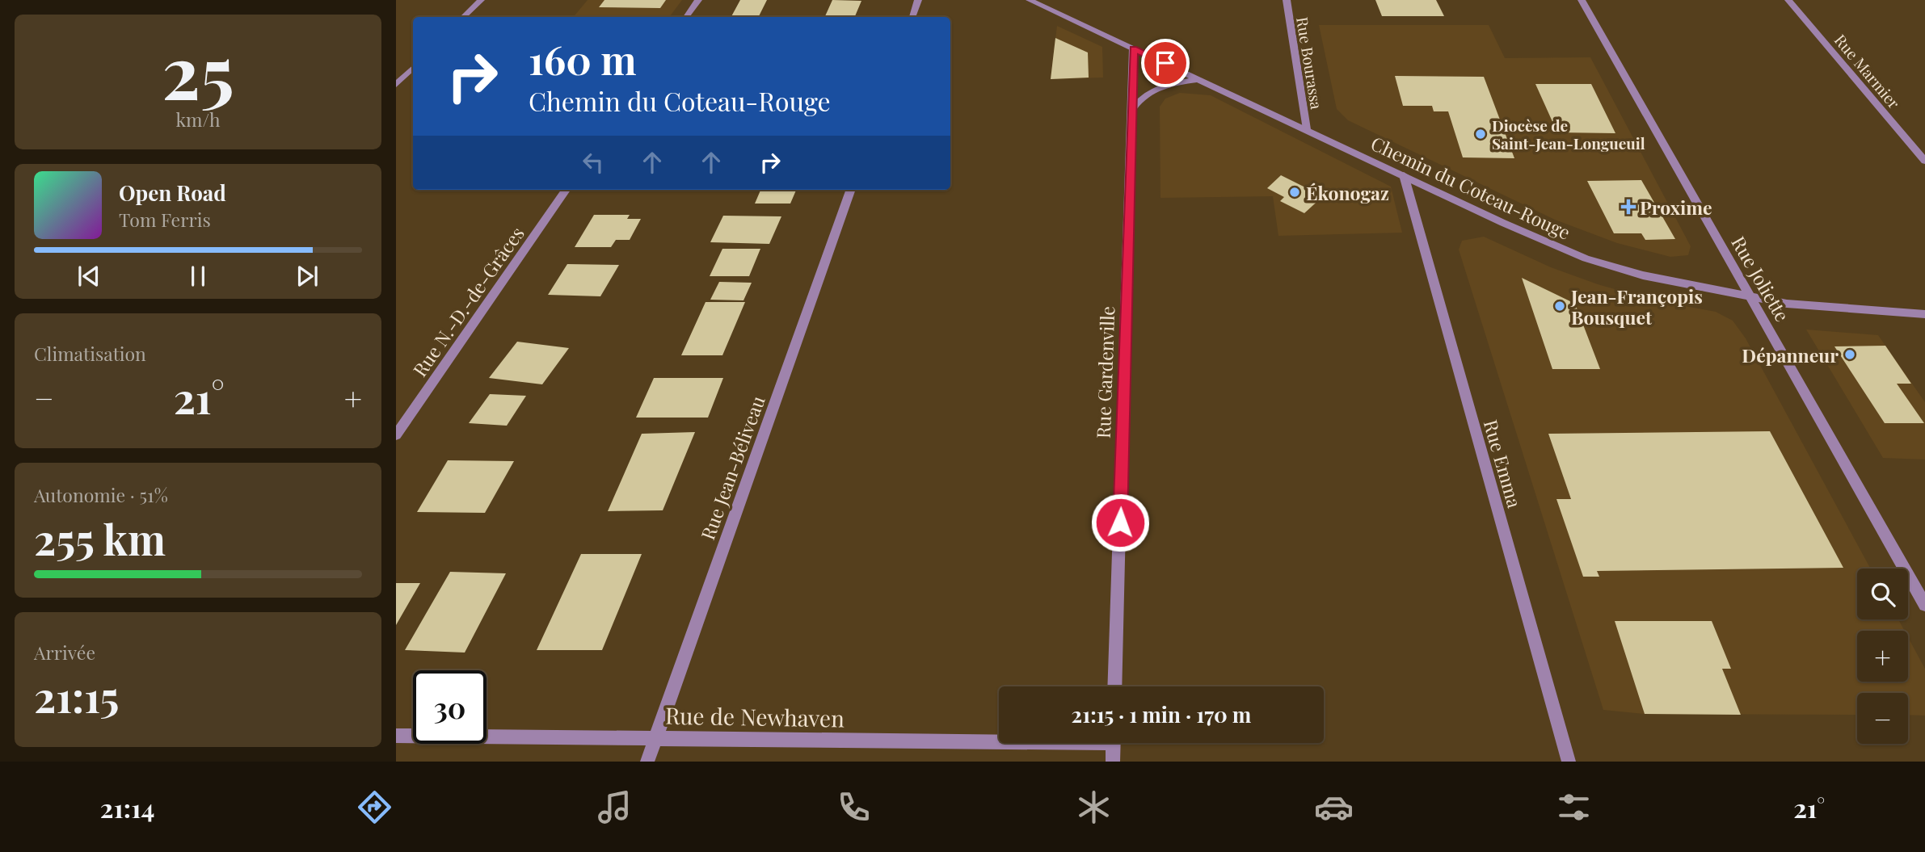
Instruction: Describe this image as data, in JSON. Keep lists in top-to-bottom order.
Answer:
{
  "streets": {
    "street": [
      "Rue Bourassa",
      "Rue Marmier",
      "Chemin du Coteau-Rouge",
      "Rue Joliette",
      "Rue N.-D.-de-Grâces",
      "Rue Gardenville",
      "Rue Emma",
      "Rue Jean-Béliveau",
      "Rue de Newhaven"
    ]
  },
  "crossings": [
    ["Rue Bourassa", "Chemin du Coteau-Rouge"],
    ["Chemin du Coteau-Rouge", "Rue Joliette"],
    ["Chemin du Coteau-Rouge", "Rue Gardenville"],
    ["Chemin du Coteau-Rouge", "Rue Emma"],
    ["Rue Jean-Béliveau", "Rue de Newhaven"]
  ],
  "places": {
    "other": [
      "Diocèse de Saint-Jean-Longueuil",
      "Ékonogaz",
      "Jean-Françopis Bousquet",
      "Dépanneur"
    ],
    "health": ["Proxime"]
  },
  "page": {
    "tile": [
      ["25", "km/h"],
      "Climatisation",
      ["Autonomie · 51%", "255 km"],
      ["Arrivée", "21:15"]
    ],
    "turn": ["160 m", "Chemin du Coteau-Rouge"],
    "song": ["Open Road", "Tom Ferris"],
    "heat": ["−", "21°", "+"],
    "map_buttons": ["+", "−"],
    "limit": "30",
    "trip": "21:15 · 1 min · 170 m",
    "tabs": ["21:14", "21°"]
  }
}
